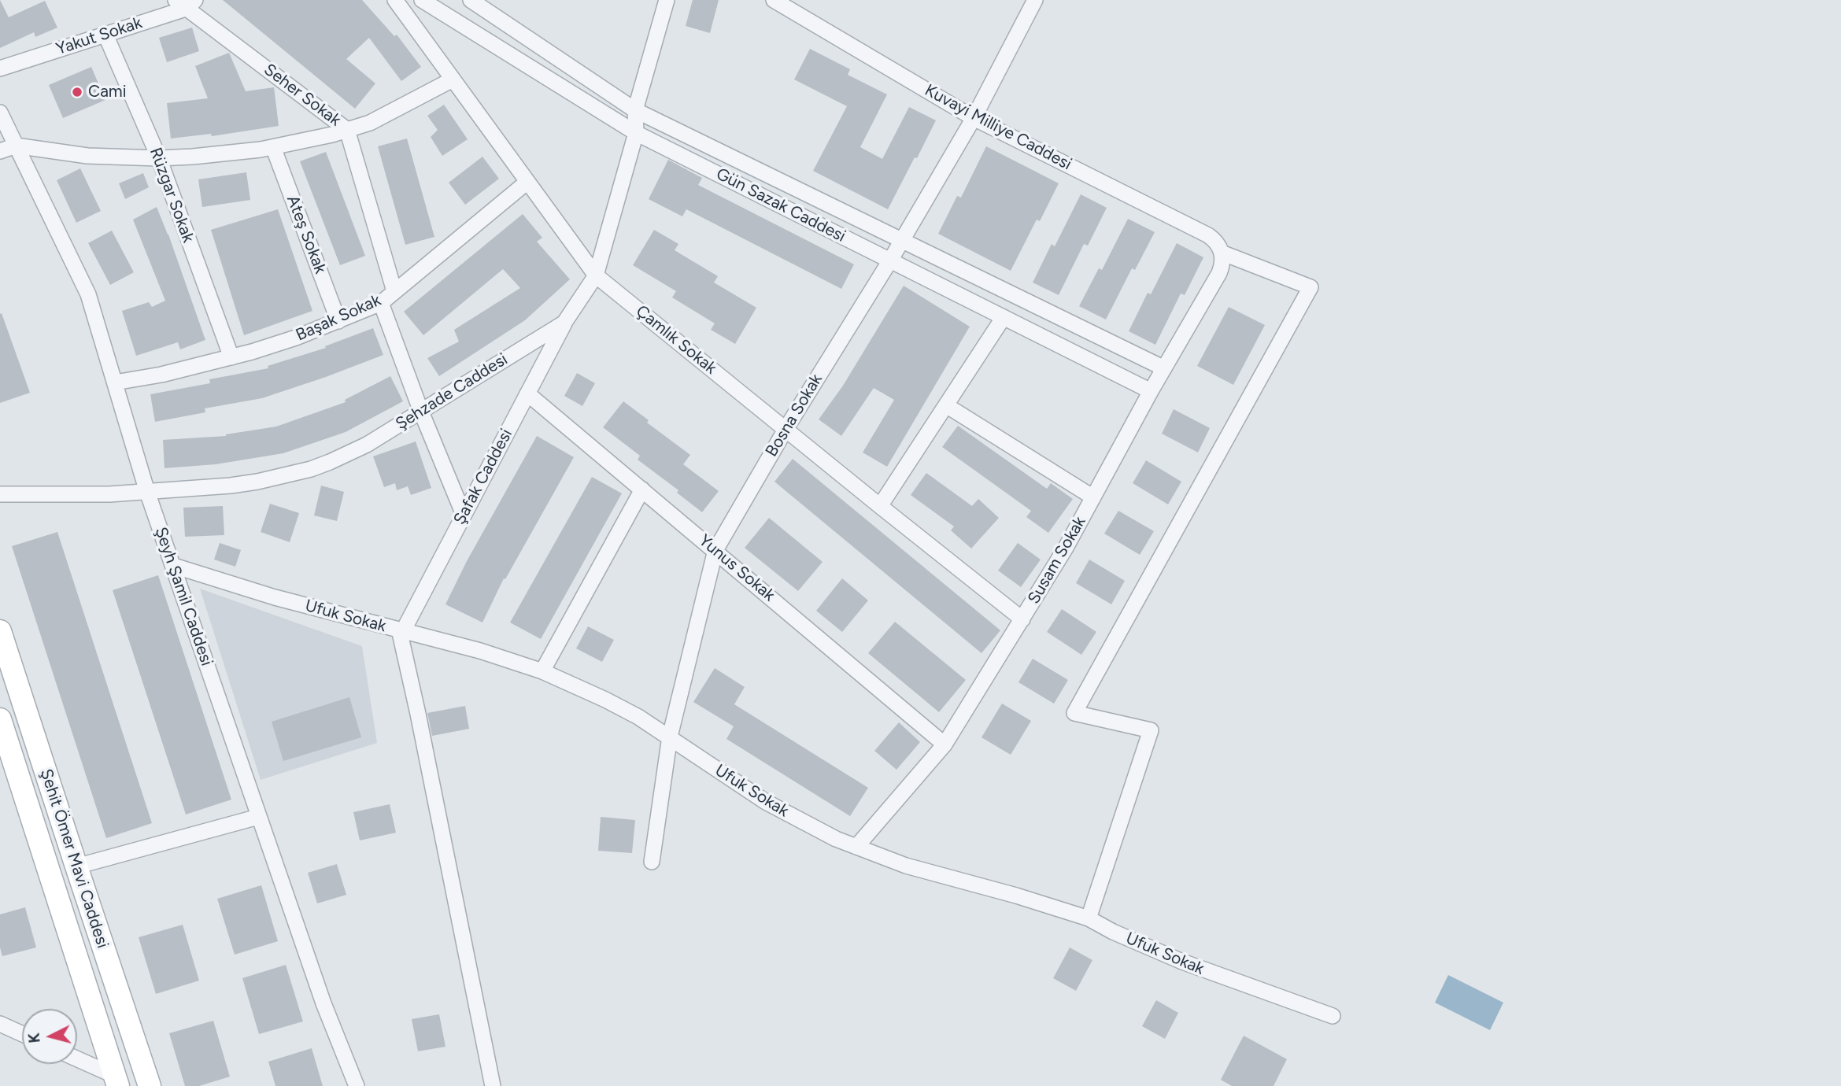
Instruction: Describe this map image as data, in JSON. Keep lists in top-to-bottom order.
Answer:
{
  "streets": {
    "main road": ["Şehit Ömer Mavi Caddesi"],
    "street": [
      "Yakut Sokak",
      "Seher Sokak",
      "Kuvayi Milliye Caddesi",
      "Rüzgar Sokak",
      "Gün Sazak Caddesi",
      "Ateş Sokak",
      "Başak Sokak",
      "Çamlık Sokak",
      "Şehzade Caddesi",
      "Bosna Sokak",
      "Şafak Caddesi",
      "Susam Sokak",
      "Yunus Sokak",
      "Şeyh Şamil Caddesi",
      "Ufuk Sokak"
    ]
  },
  "crossings": [
    ["Yakut Sokak", "Seher Sokak"],
    ["Yakut Sokak", "Rüzgar Sokak"],
    ["Seher Sokak", "Başak Sokak"],
    ["Kuvayi Milliye Caddesi", "Bosna Sokak"],
    ["Kuvayi Milliye Caddesi", "Susam Sokak"],
    ["Rüzgar Sokak", "Başak Sokak"],
    ["Gün Sazak Caddesi", "Şehzade Caddesi"],
    ["Gün Sazak Caddesi", "Bosna Sokak"],
    ["Gün Sazak Caddesi", "Susam Sokak"],
    ["Ateş Sokak", "Başak Sokak"],
    ["Başak Sokak", "Çamlık Sokak"],
    ["Başak Sokak", "Şeyh Şamil Caddesi"],
    ["Çamlık Sokak", "Şehzade Caddesi"],
    ["Çamlık Sokak", "Bosna Sokak"],
    ["Çamlık Sokak", "Susam Sokak"],
    ["Şehzade Caddesi", "Şafak Caddesi"],
    ["Şehzade Caddesi", "Şeyh Şamil Caddesi"],
    ["Bosna Sokak", "Yunus Sokak"],
    ["Bosna Sokak", "Ufuk Sokak"],
    ["Şafak Caddesi", "Yunus Sokak"],
    ["Şafak Caddesi", "Ufuk Sokak"],
    ["Susam Sokak", "Yunus Sokak"],
    ["Susam Sokak", "Ufuk Sokak"],
    ["Şeyh Şamil Caddesi", "Ufuk Sokak"]
  ],
  "places": ["Cami"],
  "north": "left"
}
